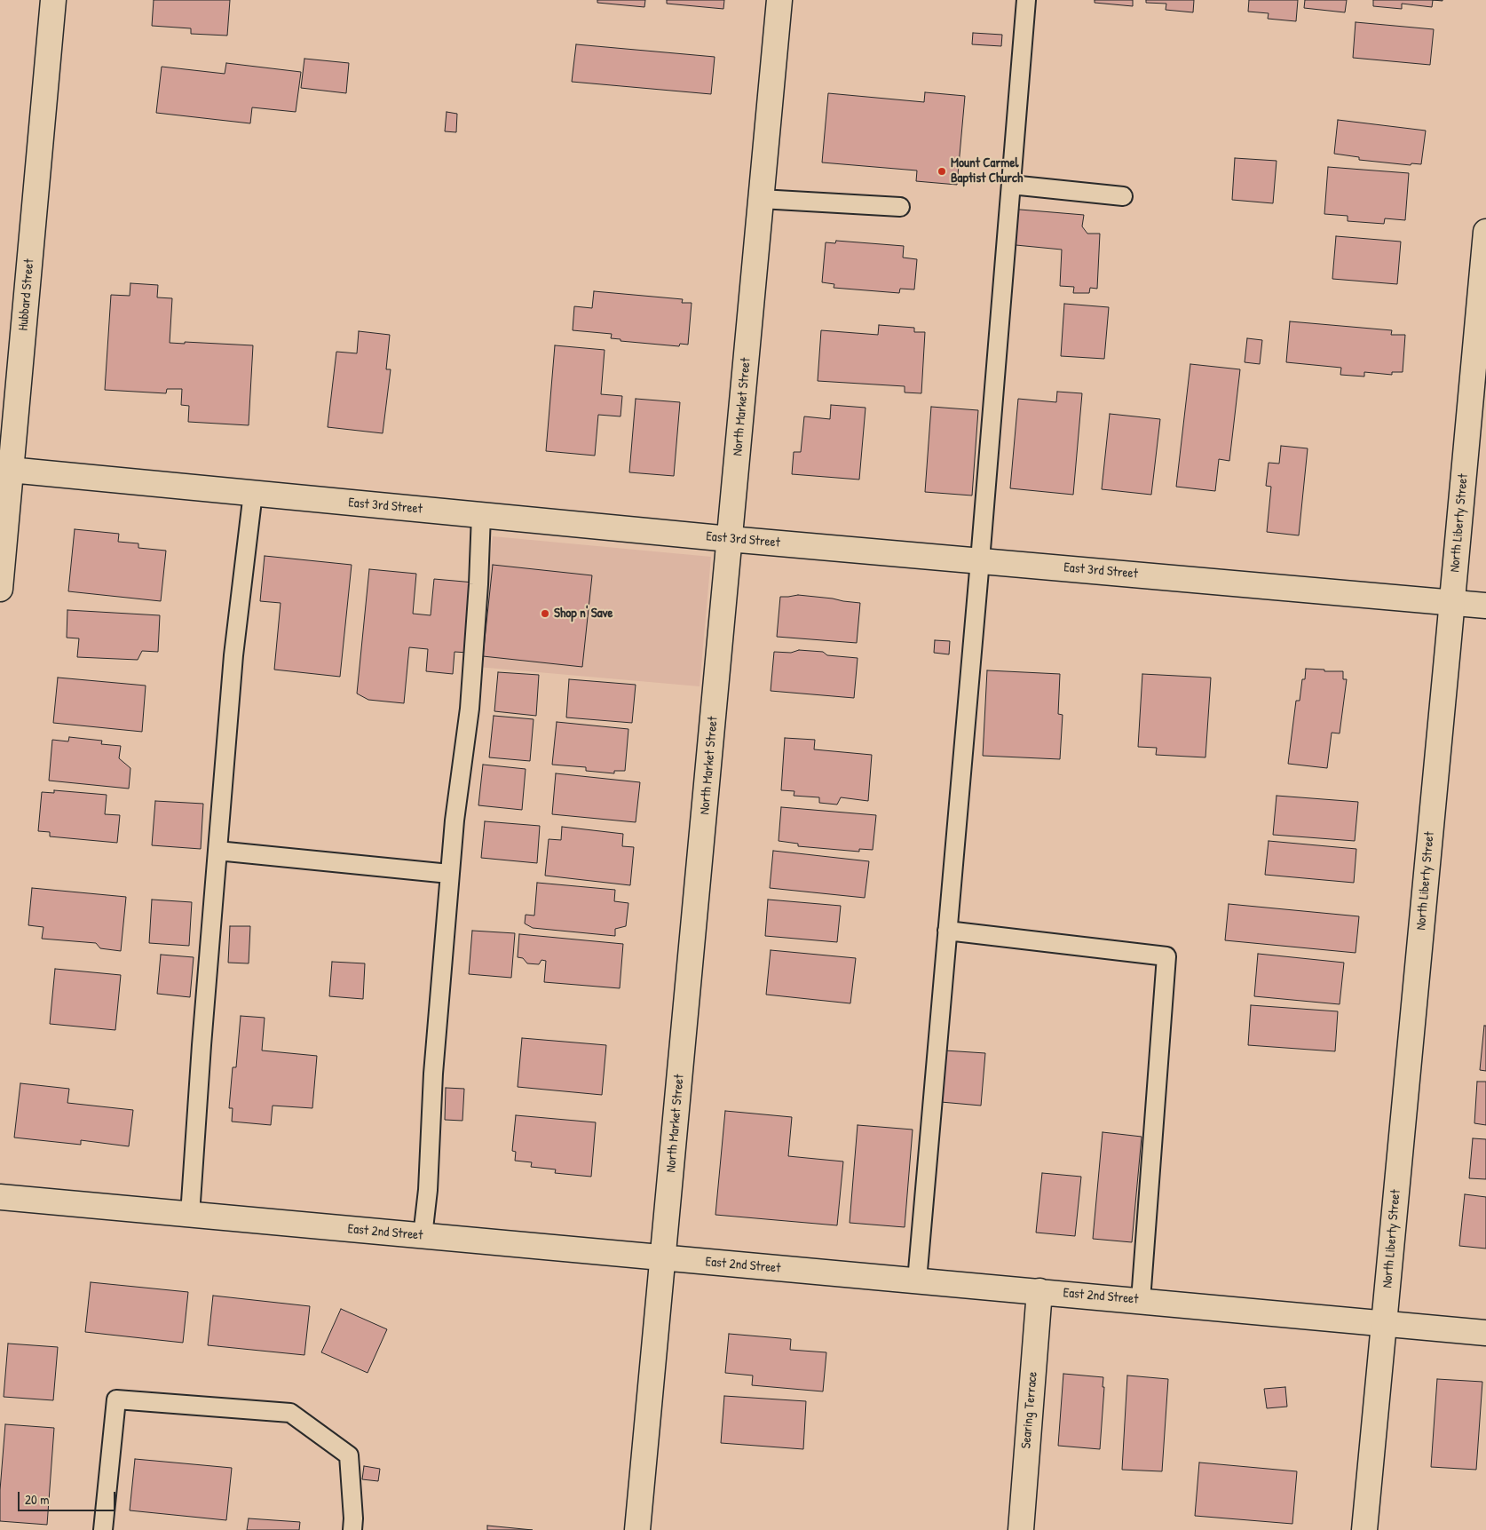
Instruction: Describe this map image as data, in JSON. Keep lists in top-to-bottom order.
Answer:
{
  "streets": {
    "street": [
      "Hubbard Street",
      "North Market Street",
      "East 3rd Street",
      "North Liberty Street",
      "East 2nd Street",
      "Searing Terrace"
    ]
  },
  "crossings": [
    ["Hubbard Street", "East 3rd Street"],
    ["North Market Street", "East 3rd Street"],
    ["North Market Street", "East 2nd Street"],
    ["East 3rd Street", "North Liberty Street"],
    ["North Liberty Street", "East 2nd Street"],
    ["East 2nd Street", "Searing Terrace"]
  ],
  "places": ["Mount Carmel Baptist Church", "Shop n' Save"],
  "scale_bar": "20 m"
}
